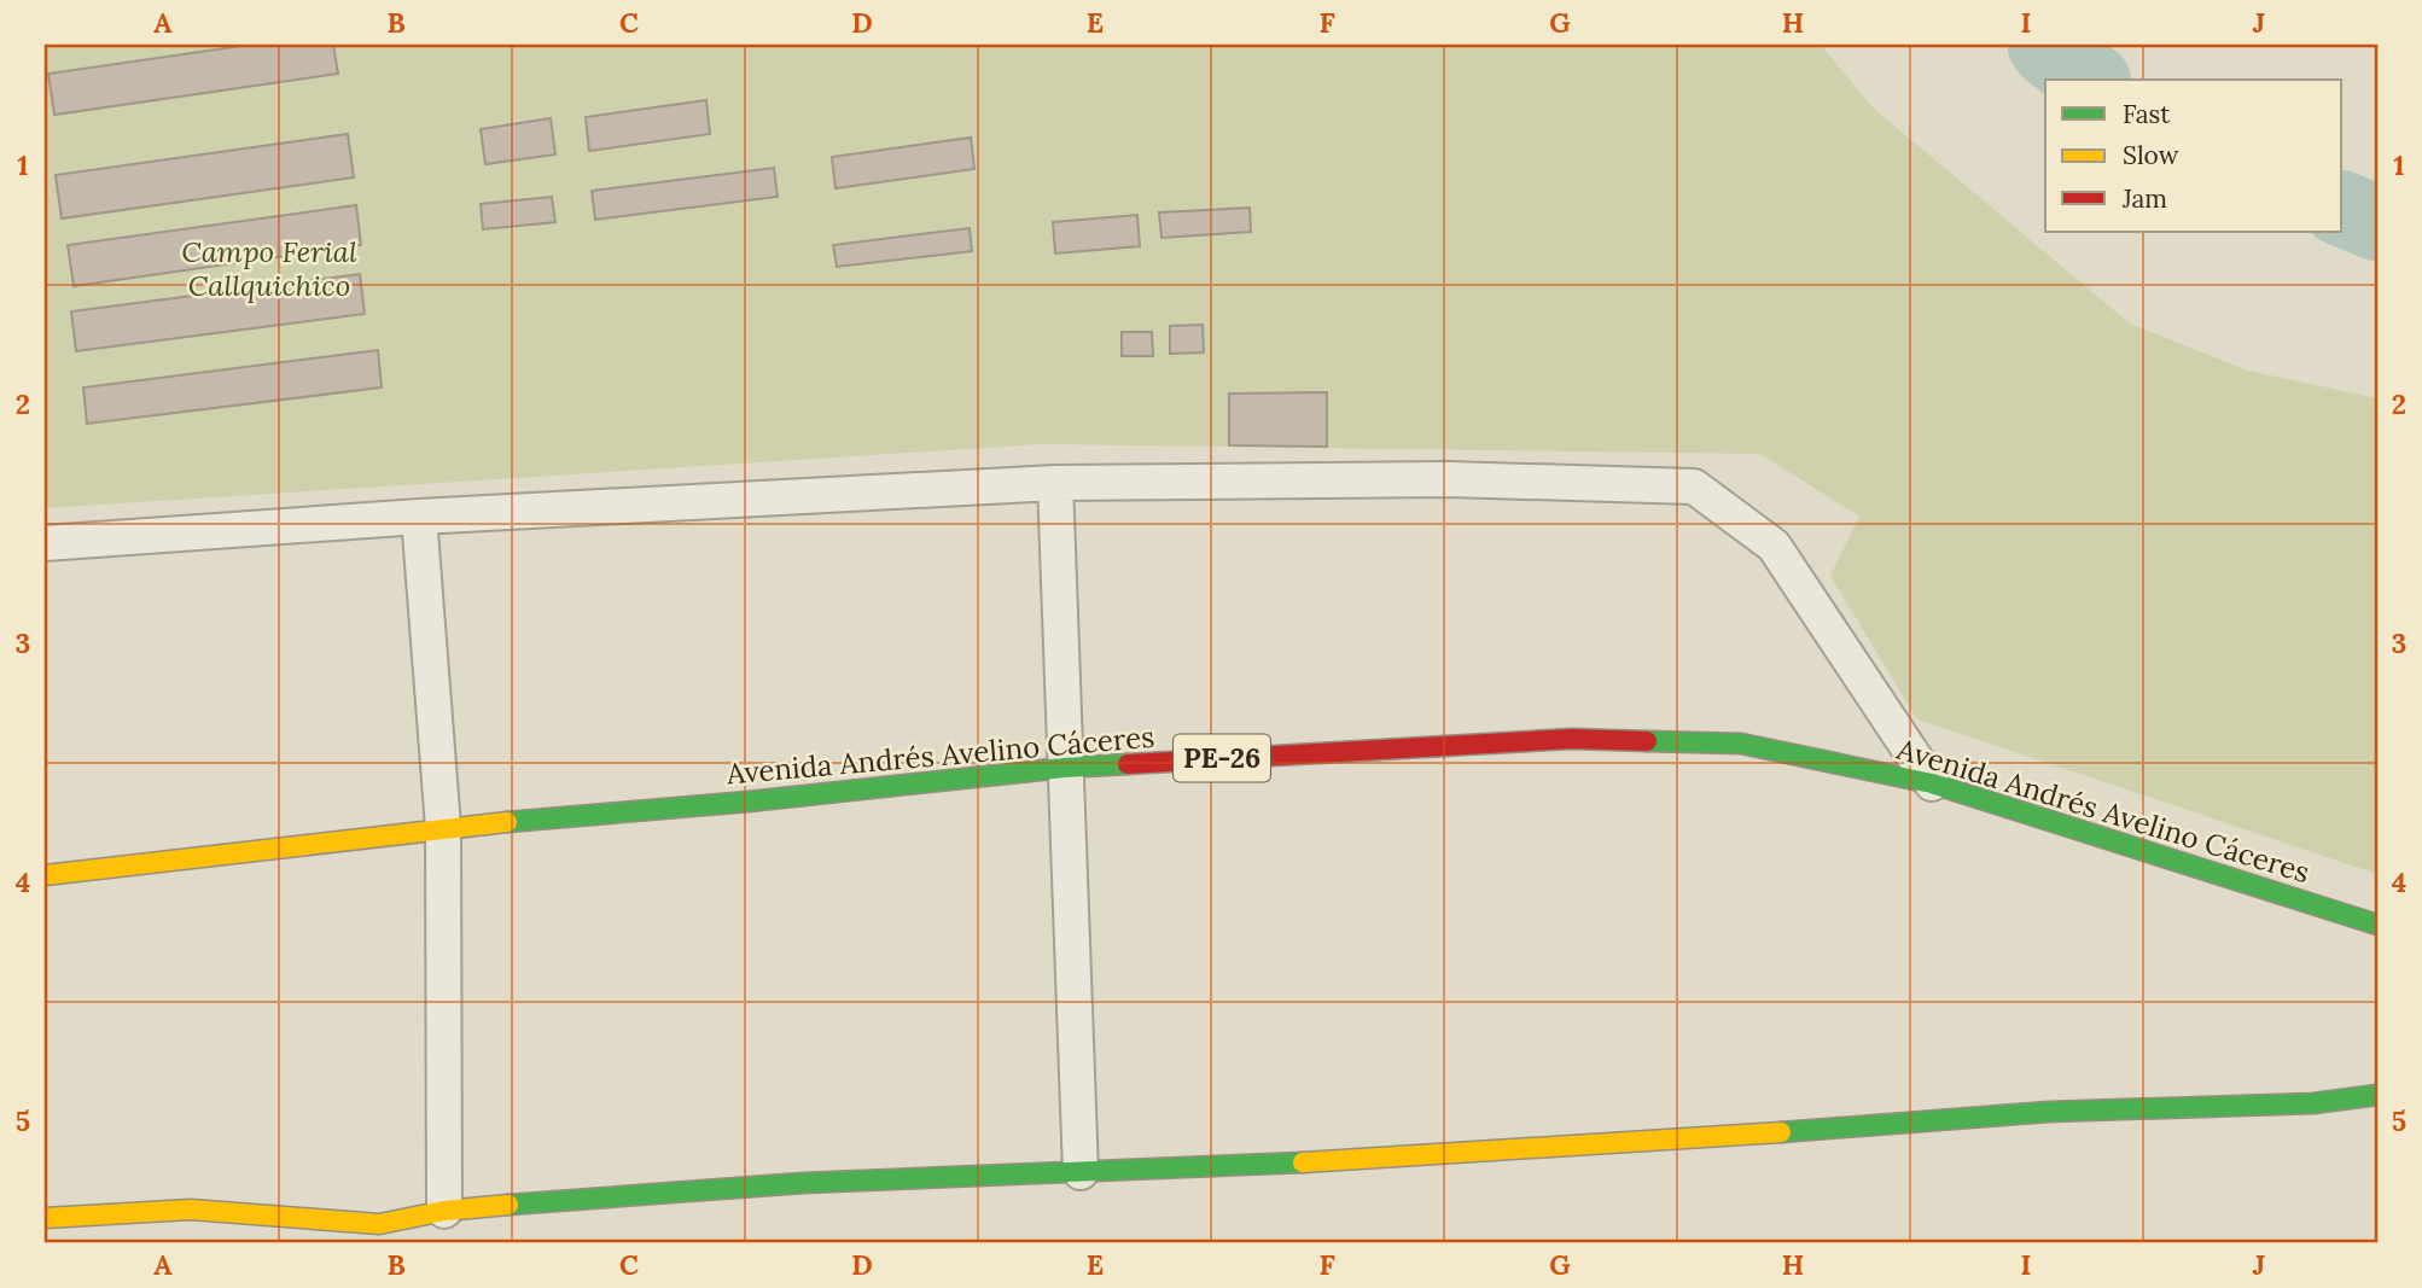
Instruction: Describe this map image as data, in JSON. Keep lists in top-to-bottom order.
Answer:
{
  "streets": {
    "main road": ["Avenida Andrés Avelino Cáceres", "PE-26"]
  },
  "parks": ["Campo Ferial Callquichico"],
  "legend": ["Fast", "Slow", "Jam"],
  "grid": {
    "columns": [
      "A",
      "B",
      "C",
      "D",
      "E",
      "F",
      "G",
      "H",
      "I",
      "J"
    ],
    "rows": [
      "1",
      "2",
      "3",
      "4",
      "5"
    ]
  }
}
